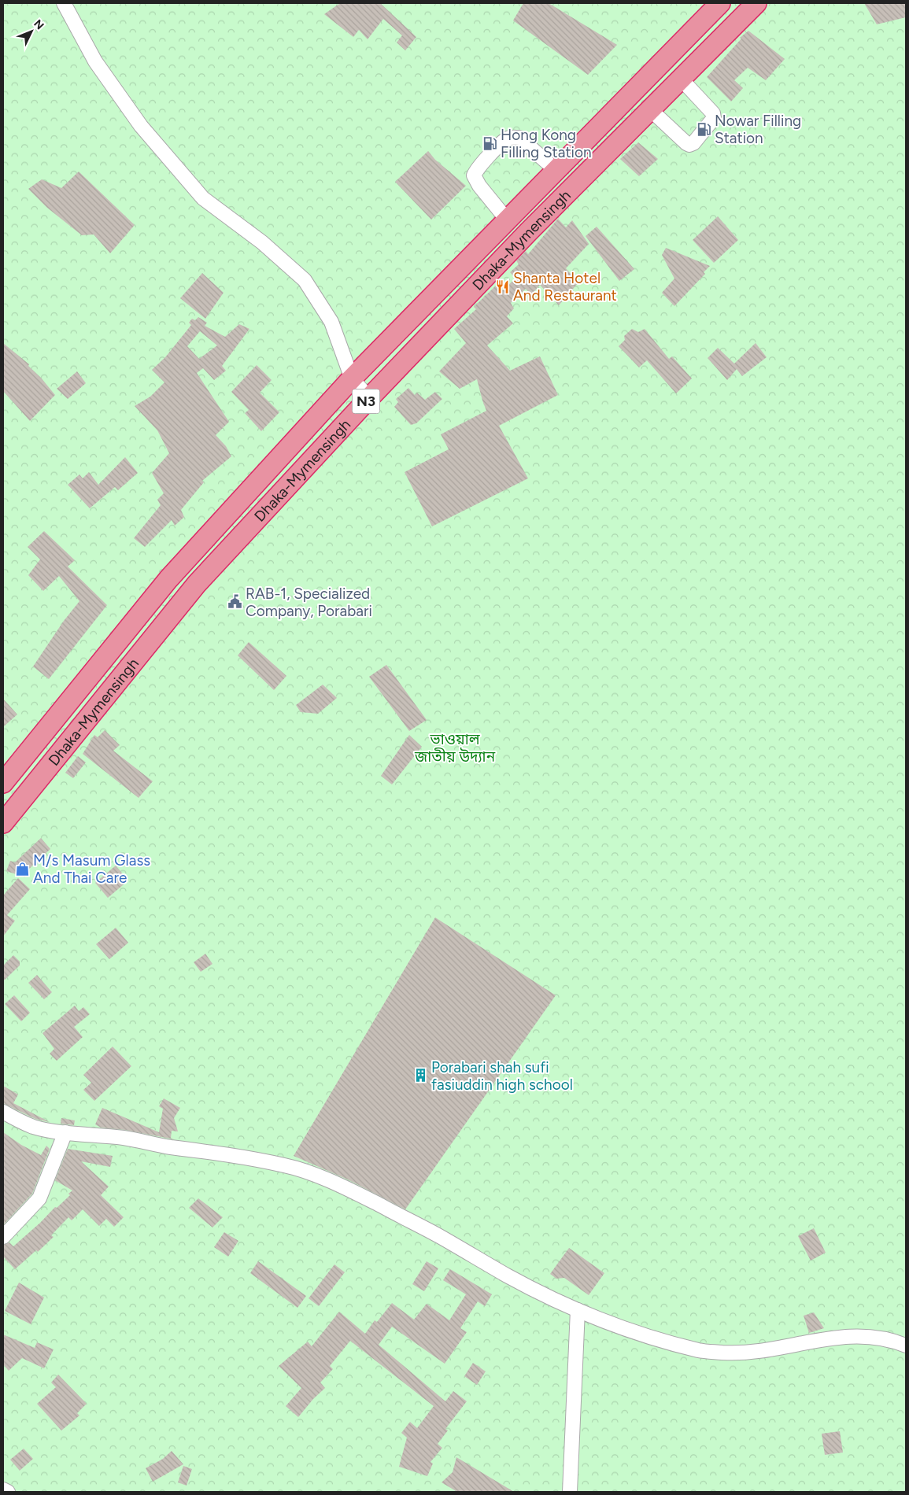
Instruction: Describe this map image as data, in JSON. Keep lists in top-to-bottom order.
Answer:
{
  "streets": {
    "highway": ["Dhaka-Mymensingh", "N3"]
  },
  "parks": ["ভাওয়াল জাতীয় উদ্যান"],
  "places": {
    "fuel station": ["Nowar Filling Station", "Hong Kong Filling Station"],
    "restaurant": ["Shanta Hotel And Restaurant"],
    "public building": ["RAB-1, Specialized Company, Porabari"],
    "shop": ["M/s Masum Glass And Thai Care"],
    "building": ["Porabari shah sufi fasiuddin high school"]
  },
  "north": "top right"
}
